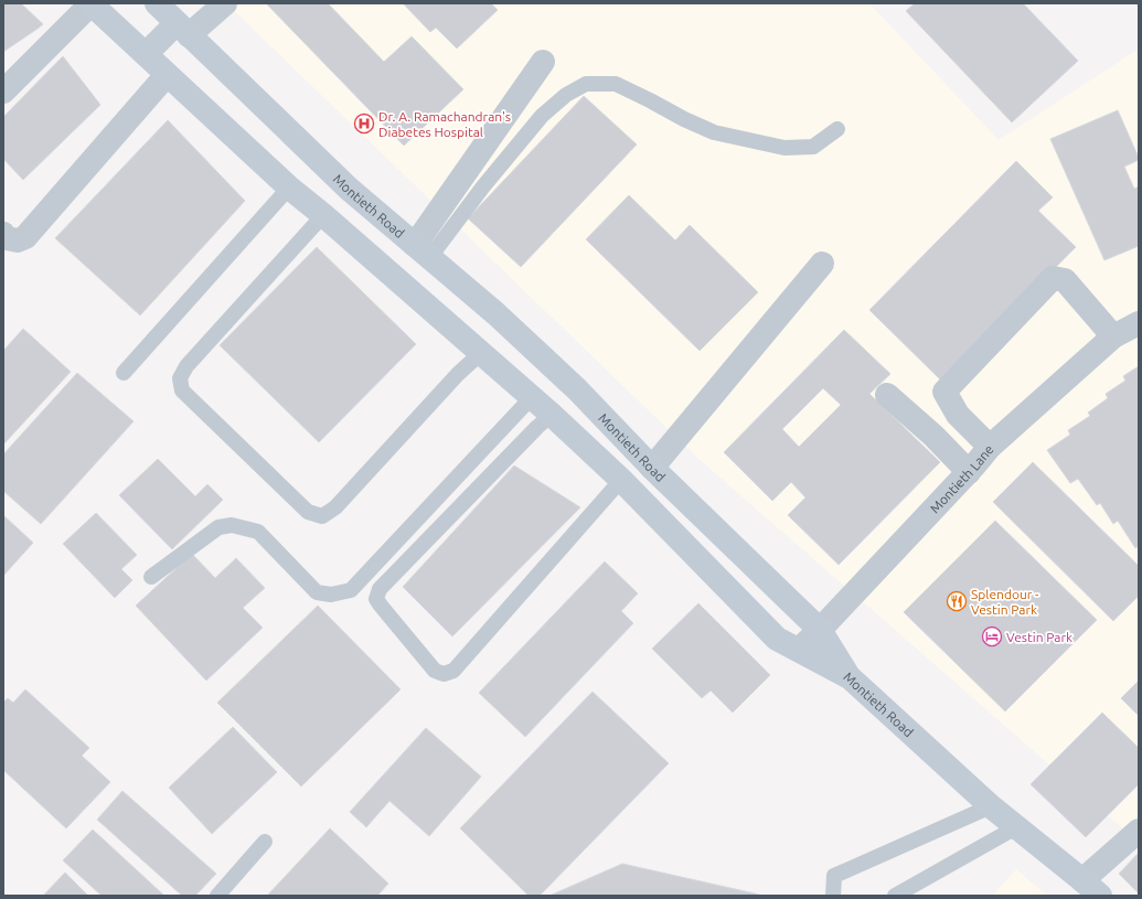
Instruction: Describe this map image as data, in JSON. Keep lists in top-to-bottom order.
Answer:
{
  "streets": {
    "main road": ["Montieth Road"],
    "street": ["Montieth Lane"]
  },
  "crossings": [
    ["Montieth Road", "Montieth Lane"]
  ],
  "places": {
    "hospital": ["Dr. A. Ramachandran's Diabetes Hospital"],
    "restaurant": ["Splendour - Vestin Park"],
    "hotel": ["Vestin Park"]
  }
}
